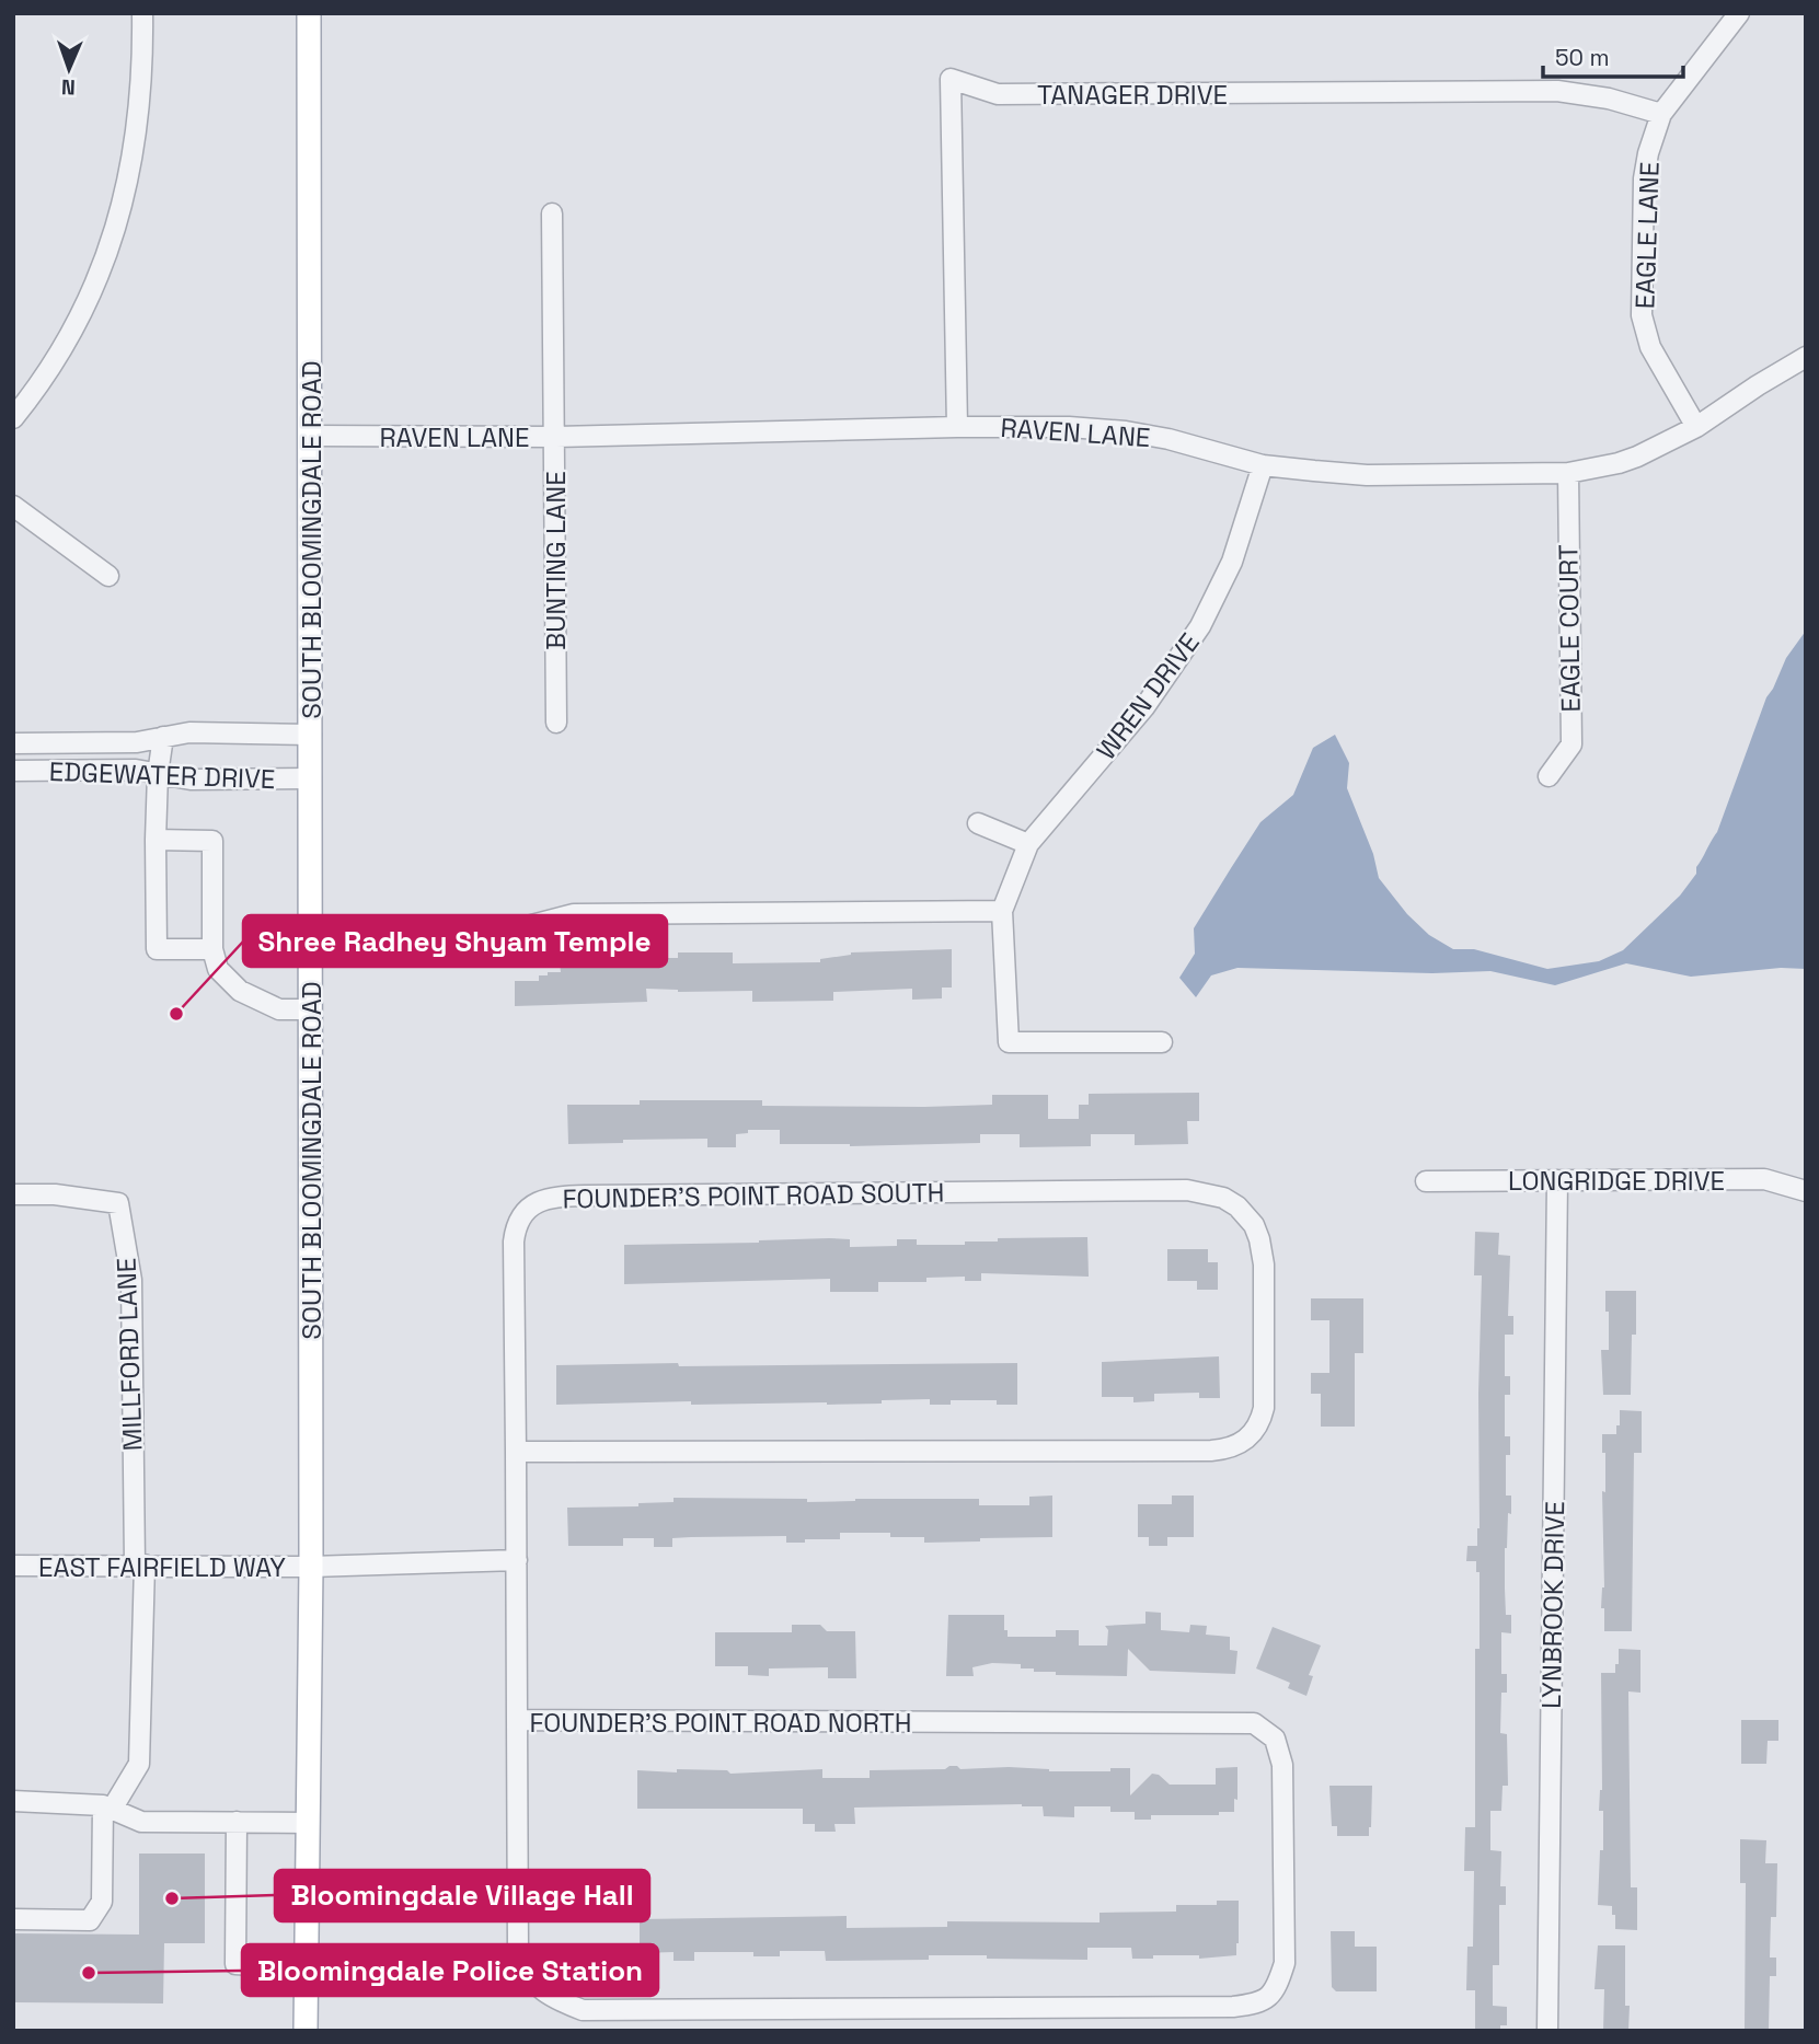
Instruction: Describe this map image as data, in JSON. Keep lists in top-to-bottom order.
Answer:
{
  "streets": {
    "main road": ["SOUTH BLOOMINGDALE ROAD"],
    "street": [
      "TANAGER DRIVE",
      "EAGLE LANE",
      "RAVEN LANE",
      "BUNTING LANE",
      "EAGLE COURT",
      "WREN DRIVE",
      "EDGEWATER DRIVE",
      "LONGRIDGE DRIVE",
      "FOUNDER'S POINT ROAD SOUTH",
      "MILLFORD LANE",
      "EAST FAIRFIELD WAY",
      "LYNBROOK DRIVE",
      "FOUNDER'S POINT ROAD NORTH"
    ]
  },
  "crossings": [
    ["TANAGER DRIVE", "EAGLE LANE"],
    ["TANAGER DRIVE", "RAVEN LANE"],
    ["EAGLE LANE", "RAVEN LANE"],
    ["RAVEN LANE", "SOUTH BLOOMINGDALE ROAD"],
    ["RAVEN LANE", "BUNTING LANE"],
    ["RAVEN LANE", "EAGLE COURT"],
    ["RAVEN LANE", "WREN DRIVE"],
    ["SOUTH BLOOMINGDALE ROAD", "EDGEWATER DRIVE"],
    ["SOUTH BLOOMINGDALE ROAD", "EAST FAIRFIELD WAY"],
    ["LONGRIDGE DRIVE", "LYNBROOK DRIVE"],
    ["FOUNDER'S POINT ROAD SOUTH", "EAST FAIRFIELD WAY"],
    ["FOUNDER'S POINT ROAD SOUTH", "FOUNDER'S POINT ROAD NORTH"],
    ["MILLFORD LANE", "EAST FAIRFIELD WAY"],
    ["EAST FAIRFIELD WAY", "FOUNDER'S POINT ROAD NORTH"]
  ],
  "places": ["Shree Radhey Shyam Temple", "Bloomingdale Village Hall", "Bloomingdale Police Station"],
  "scale_bar": "50 m",
  "north": "bottom"
}
